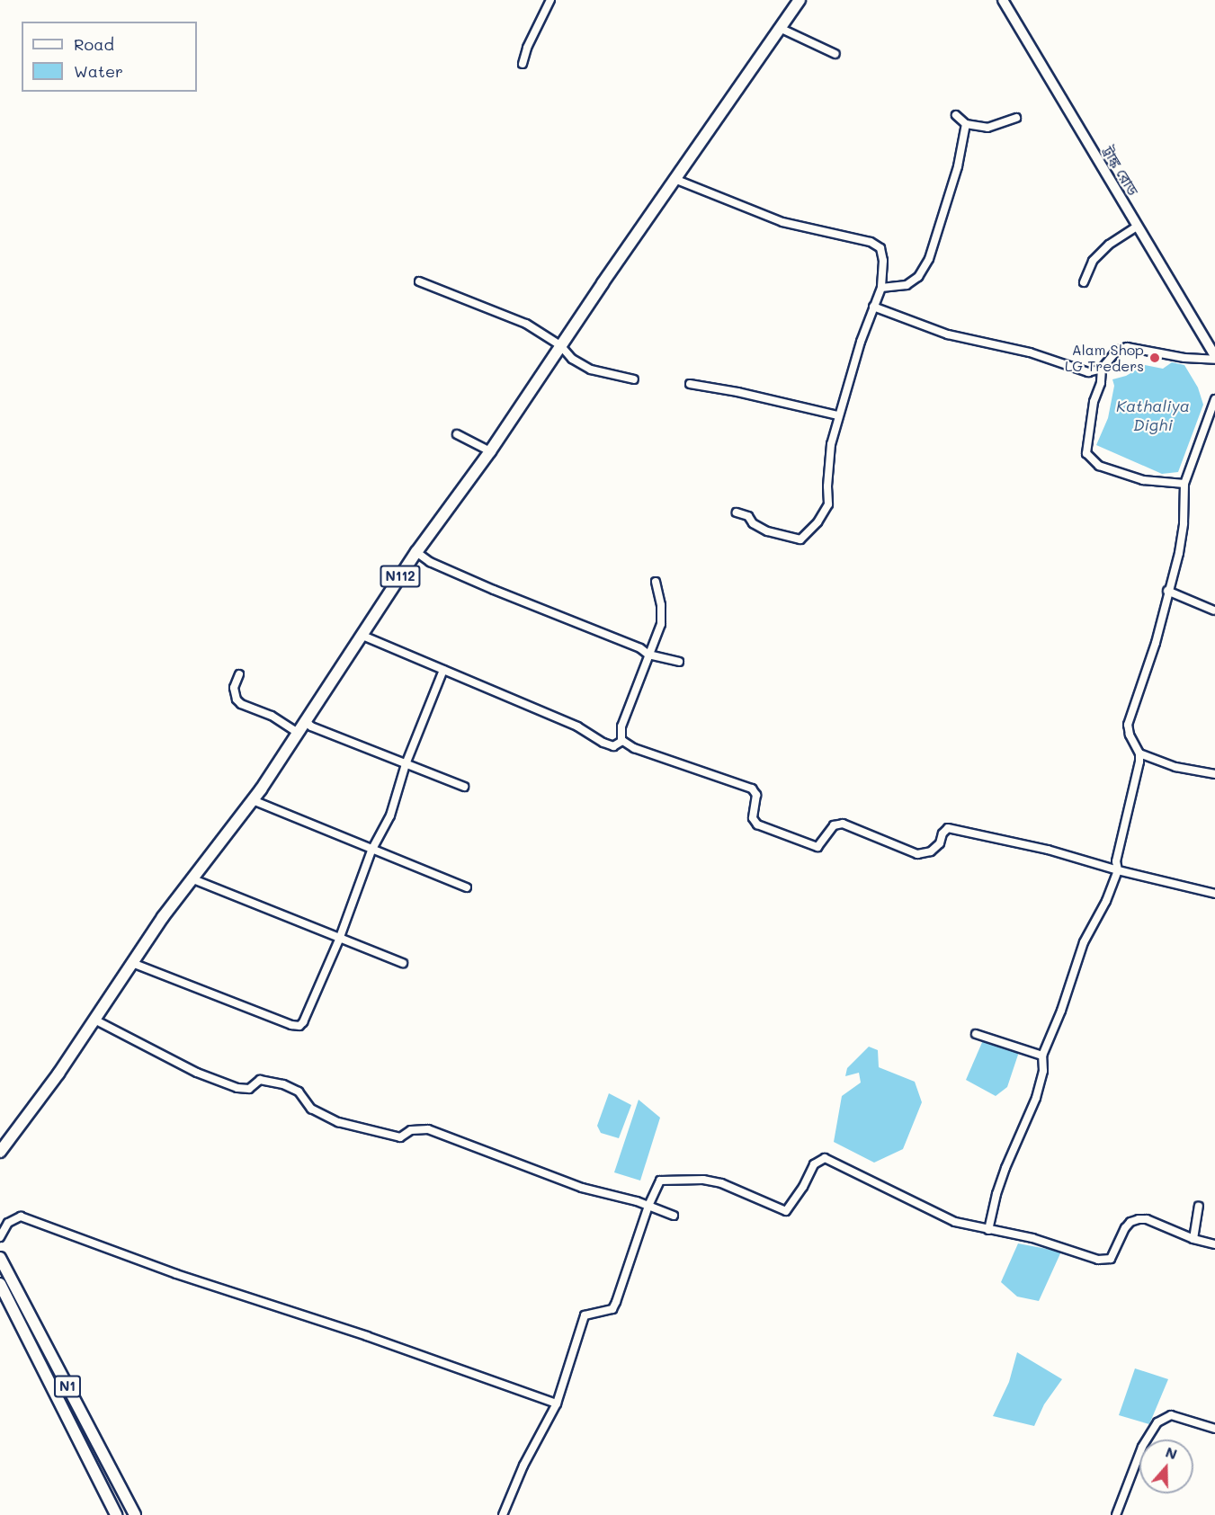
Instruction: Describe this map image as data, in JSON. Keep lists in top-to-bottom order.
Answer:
{
  "streets": {
    "highway": ["N112", "N1"],
    "main road": ["ট্রাঙ্ক রোড"]
  },
  "water": ["Kathaliya Dighi"],
  "places": ["Alam Shop LG Treders"],
  "legend": ["Road", "Water"],
  "north": "top"
}
